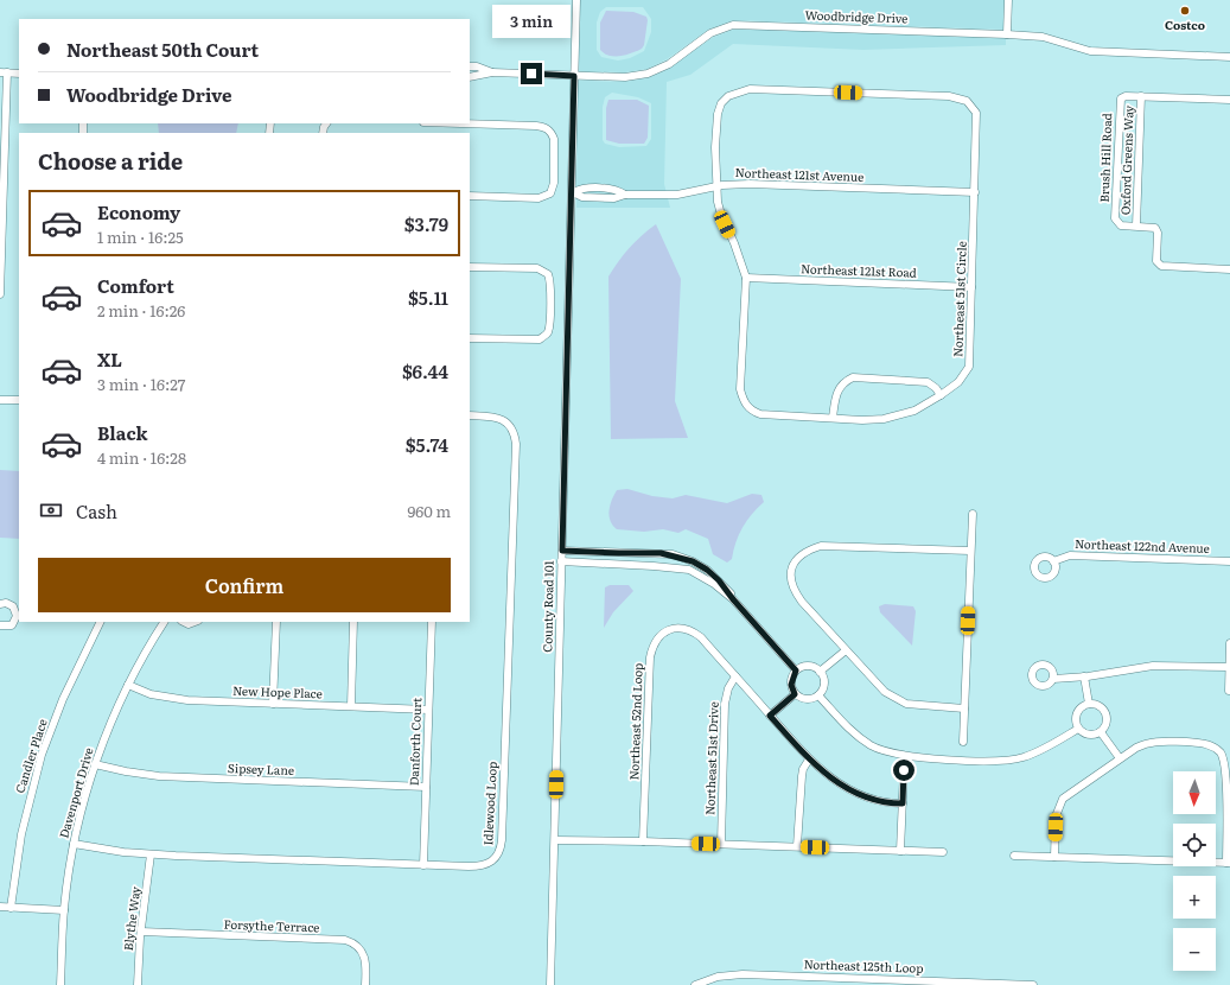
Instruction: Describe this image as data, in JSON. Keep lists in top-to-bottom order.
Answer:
{
  "streets": {
    "street": [
      "Woodbridge Drive",
      "Brush Hill Road",
      "Oxford Greens Way",
      "Northeast 121st Avenue",
      "Northeast 121st Road",
      "Northeast 51st Circle",
      "Northeast 122nd Avenue",
      "County Road 101",
      "New Hope Place",
      "Northeast 52nd Loop",
      "Danforth Court",
      "Candler Place",
      "Northeast 51st Drive",
      "Sipsey Lane",
      "Davenport Drive",
      "Idlewood Loop",
      "Blythe Way",
      "Forsythe Terrace",
      "Northeast 125th Loop"
    ]
  },
  "crossings": [
    ["Woodbridge Drive", "County Road 101"],
    ["Brush Hill Road", "Oxford Greens Way"],
    ["Northeast 121st Avenue", "Northeast 51st Circle"],
    ["Northeast 121st Avenue", "County Road 101"],
    ["Northeast 121st Road", "Northeast 51st Circle"],
    ["New Hope Place", "Danforth Court"],
    ["New Hope Place", "Davenport Drive"],
    ["Northeast 52nd Loop", "Northeast 51st Drive"],
    ["Danforth Court", "Sipsey Lane"],
    ["Danforth Court", "Idlewood Loop"],
    ["Sipsey Lane", "Davenport Drive"],
    ["Davenport Drive", "Idlewood Loop"],
    ["Idlewood Loop", "Blythe Way"],
    ["Blythe Way", "Forsythe Terrace"]
  ],
  "places": ["Costco"],
  "north": "bottom",
  "page": {
    "bubble": "3 min",
    "banner": ["Northeast 50th Court", "Woodbridge Drive"],
    "heading": "Choose a ride",
    "list": [
      {
        "name": "Economy",
        "note": "1 min · 16:25",
        "value": "$3.79"
      },
      {
        "name": "Comfort",
        "note": "2 min · 16:26",
        "value": "$5.11"
      },
      {
        "name": "XL",
        "note": "3 min · 16:27",
        "value": "$6.44"
      },
      {
        "name": "Black",
        "note": "4 min · 16:28",
        "value": "$5.74"
      }
    ],
    "pay": ["Cash", "960 m"],
    "buttons": "Confirm",
    "map_buttons": ["+", "−"]
  }
}
